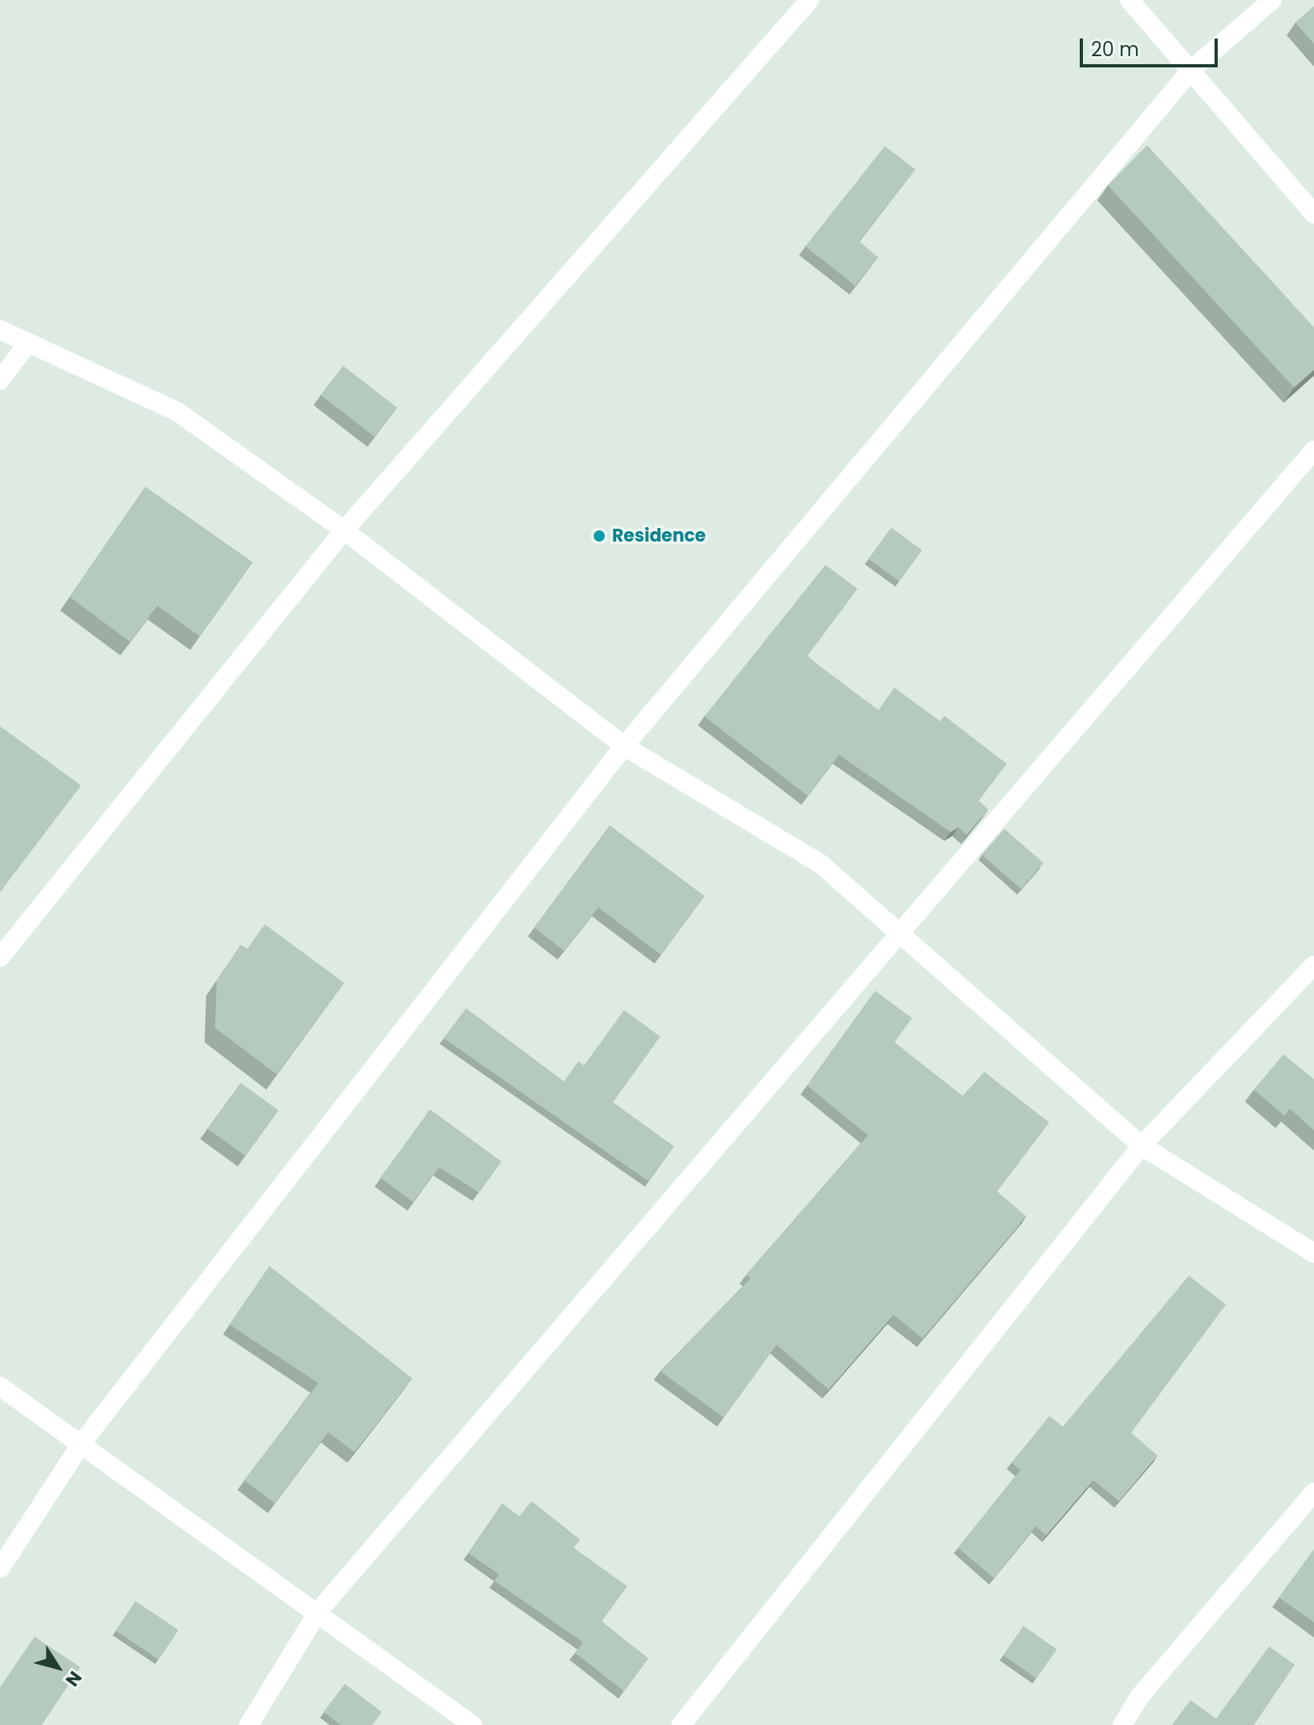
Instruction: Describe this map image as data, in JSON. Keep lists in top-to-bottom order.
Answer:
{
  "places": ["Residence"],
  "scale_bar": "20 m",
  "north": "bottom right"
}
